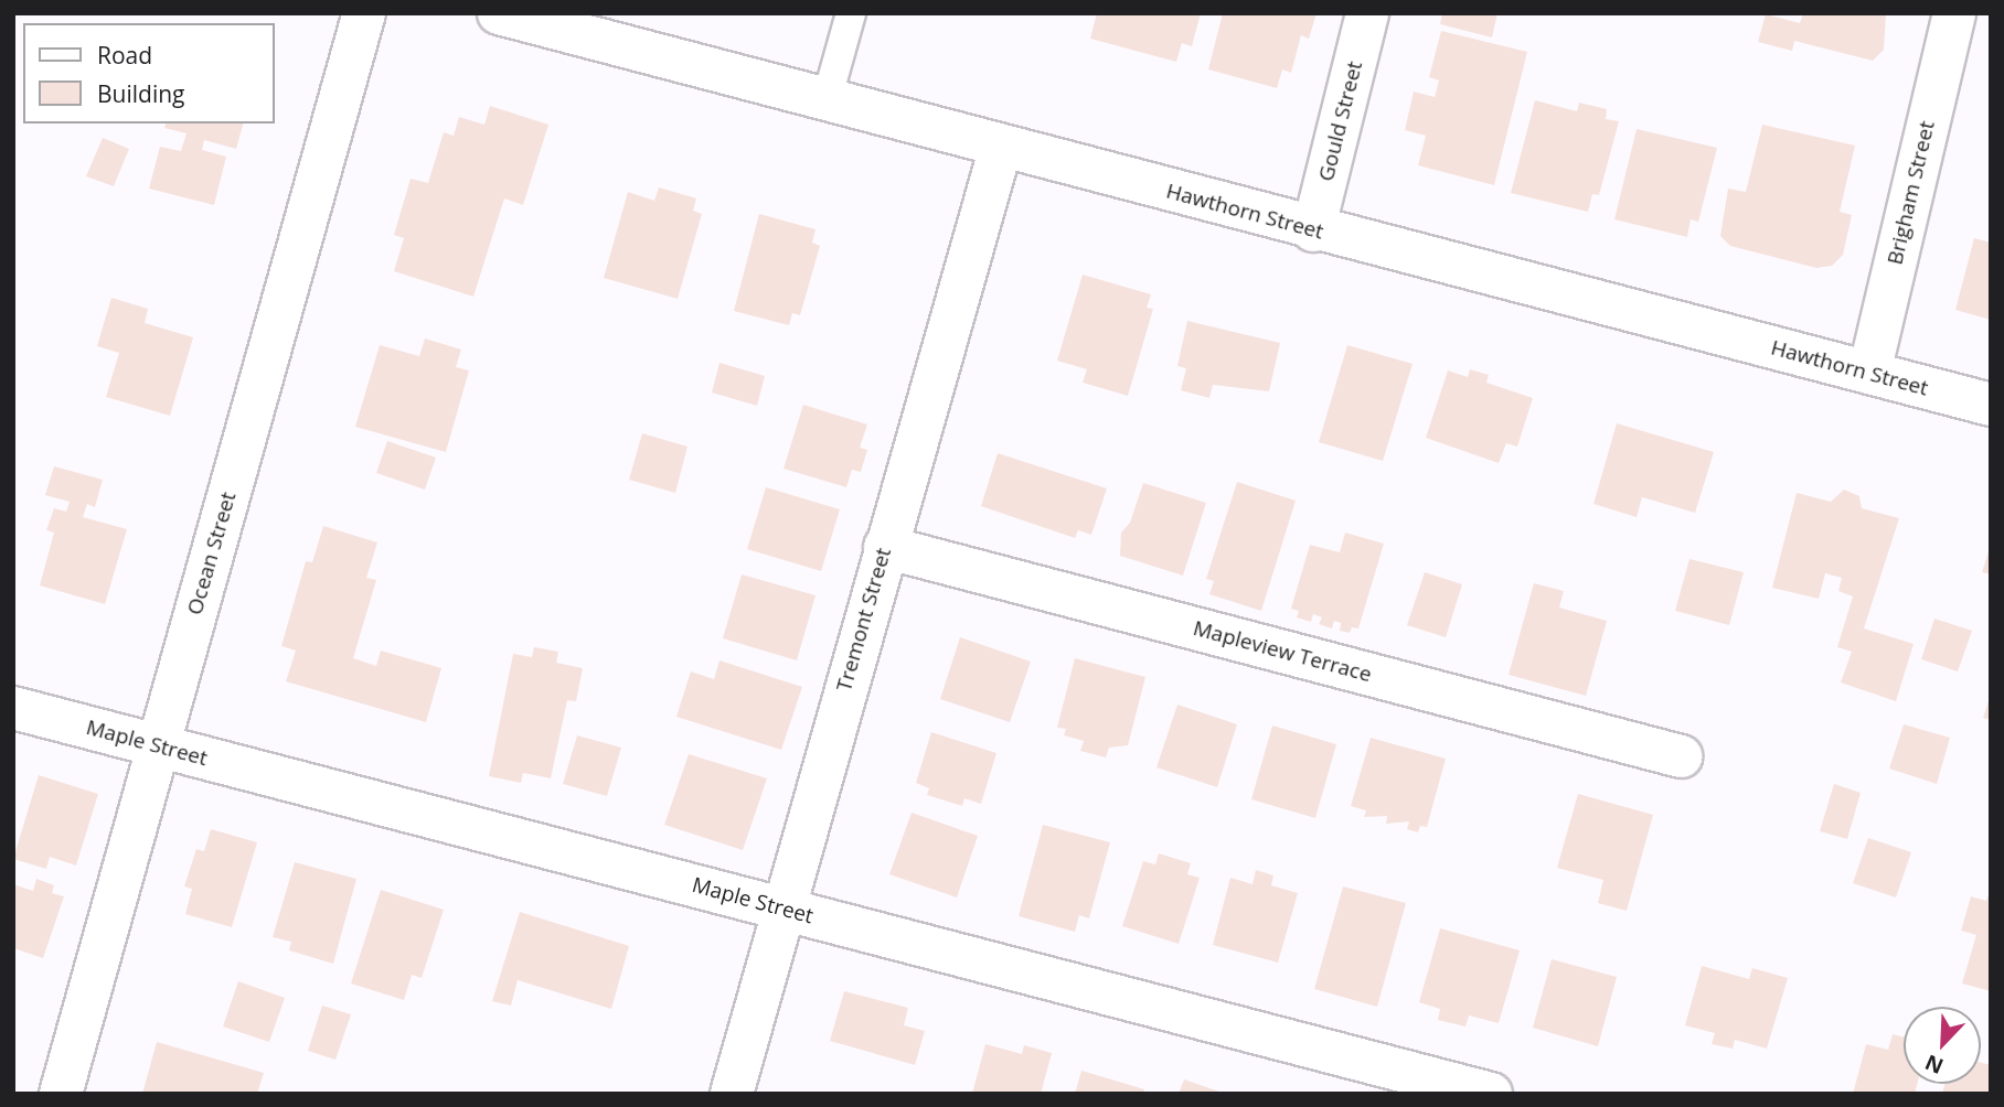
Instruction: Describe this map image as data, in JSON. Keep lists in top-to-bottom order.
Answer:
{
  "streets": {
    "street": [
      "Gould Street",
      "Brigham Street",
      "Hawthorn Street",
      "Ocean Street",
      "Tremont Street",
      "Mapleview Terrace",
      "Maple Street"
    ]
  },
  "crossings": [
    ["Gould Street", "Hawthorn Street"],
    ["Brigham Street", "Hawthorn Street"],
    ["Hawthorn Street", "Tremont Street"],
    ["Ocean Street", "Maple Street"],
    ["Tremont Street", "Mapleview Terrace"],
    ["Tremont Street", "Maple Street"]
  ],
  "legend": ["Road", "Building"],
  "north": "bottom left"
}
